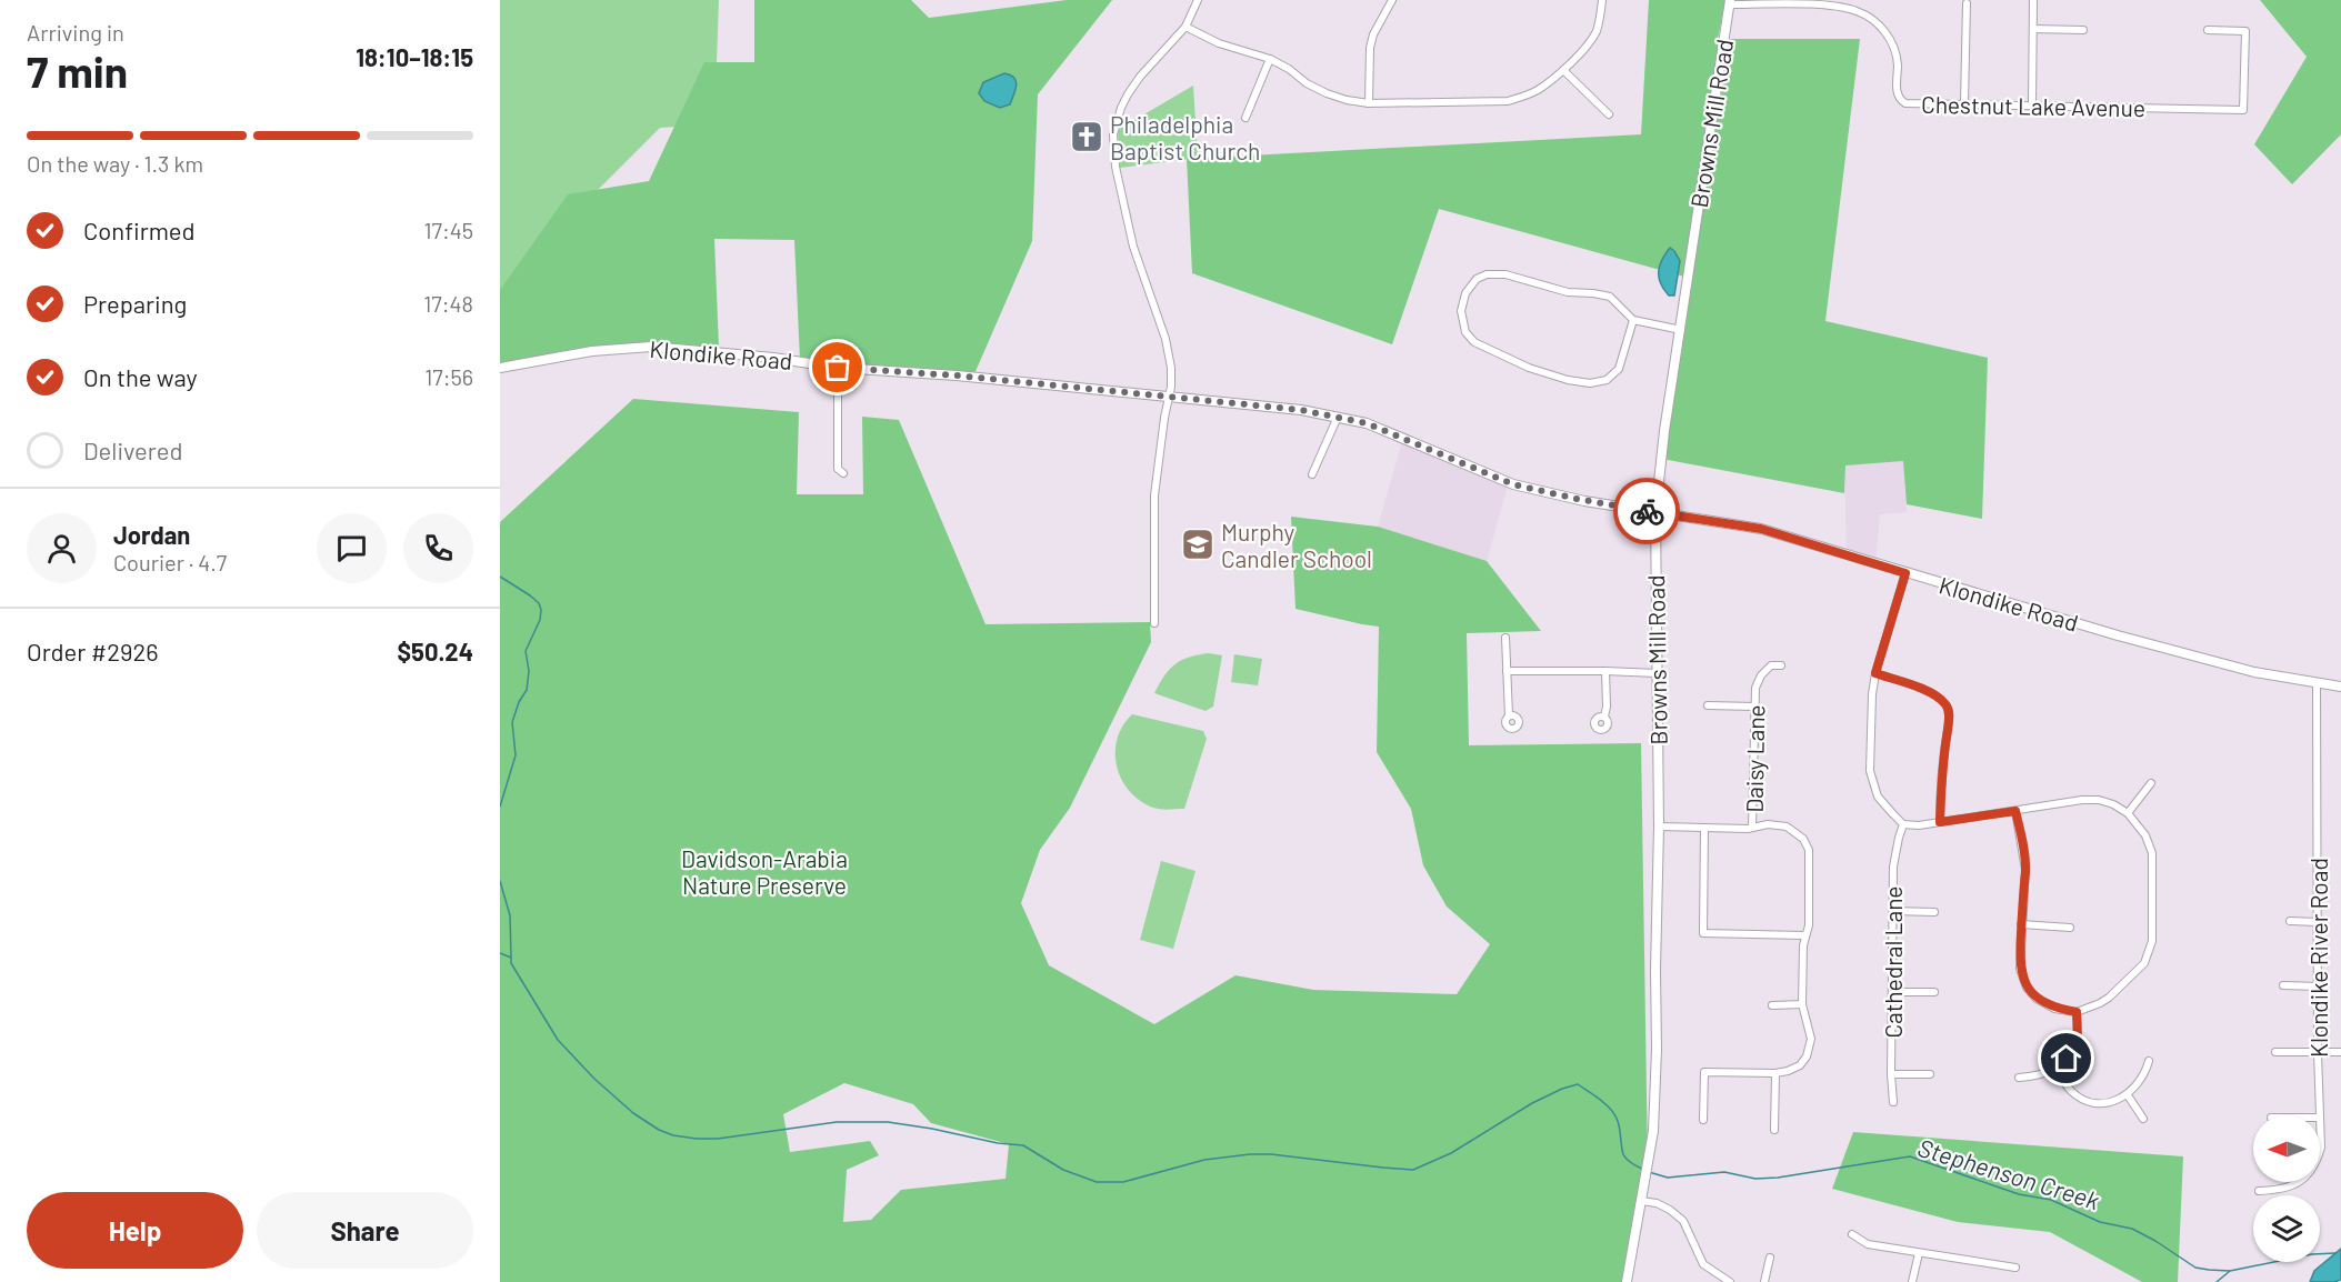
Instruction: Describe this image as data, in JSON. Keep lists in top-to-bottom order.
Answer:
{
  "streets": {
    "main road": ["Browns Mill Road", "Klondike Road"],
    "street": [
      "Chestnut Lake Avenue",
      "Daisy Lane",
      "Klondike River Road",
      "Cathedral Lane"
    ]
  },
  "crossings": [
    ["Chestnut Lake Avenue", "Browns Mill Road"],
    ["Browns Mill Road", "Klondike Road"],
    ["Klondike Road", "Klondike River Road"]
  ],
  "water": ["Stephenson Creek"],
  "parks": ["Davidson-Arabia Nature Preserve"],
  "places": {
    "church": ["Philadelphia Baptist Church"],
    "school or university": ["Murphy Candler School"]
  },
  "north": "left",
  "page": {
    "heading": ["7 min", "Arriving in", "18:10–18:15"],
    "panel": [
      "Jordan",
      "Courier · 4.7",
      "Order #2926",
      "$50.24"
    ],
    "bar": "On the way · 1.3 km",
    "list": [
      ["Confirmed", "17:45"],
      ["Preparing", "17:48"],
      ["On the way", "17:56"],
      "Delivered"
    ],
    "buttons": ["Help", "Share"]
  }
}
